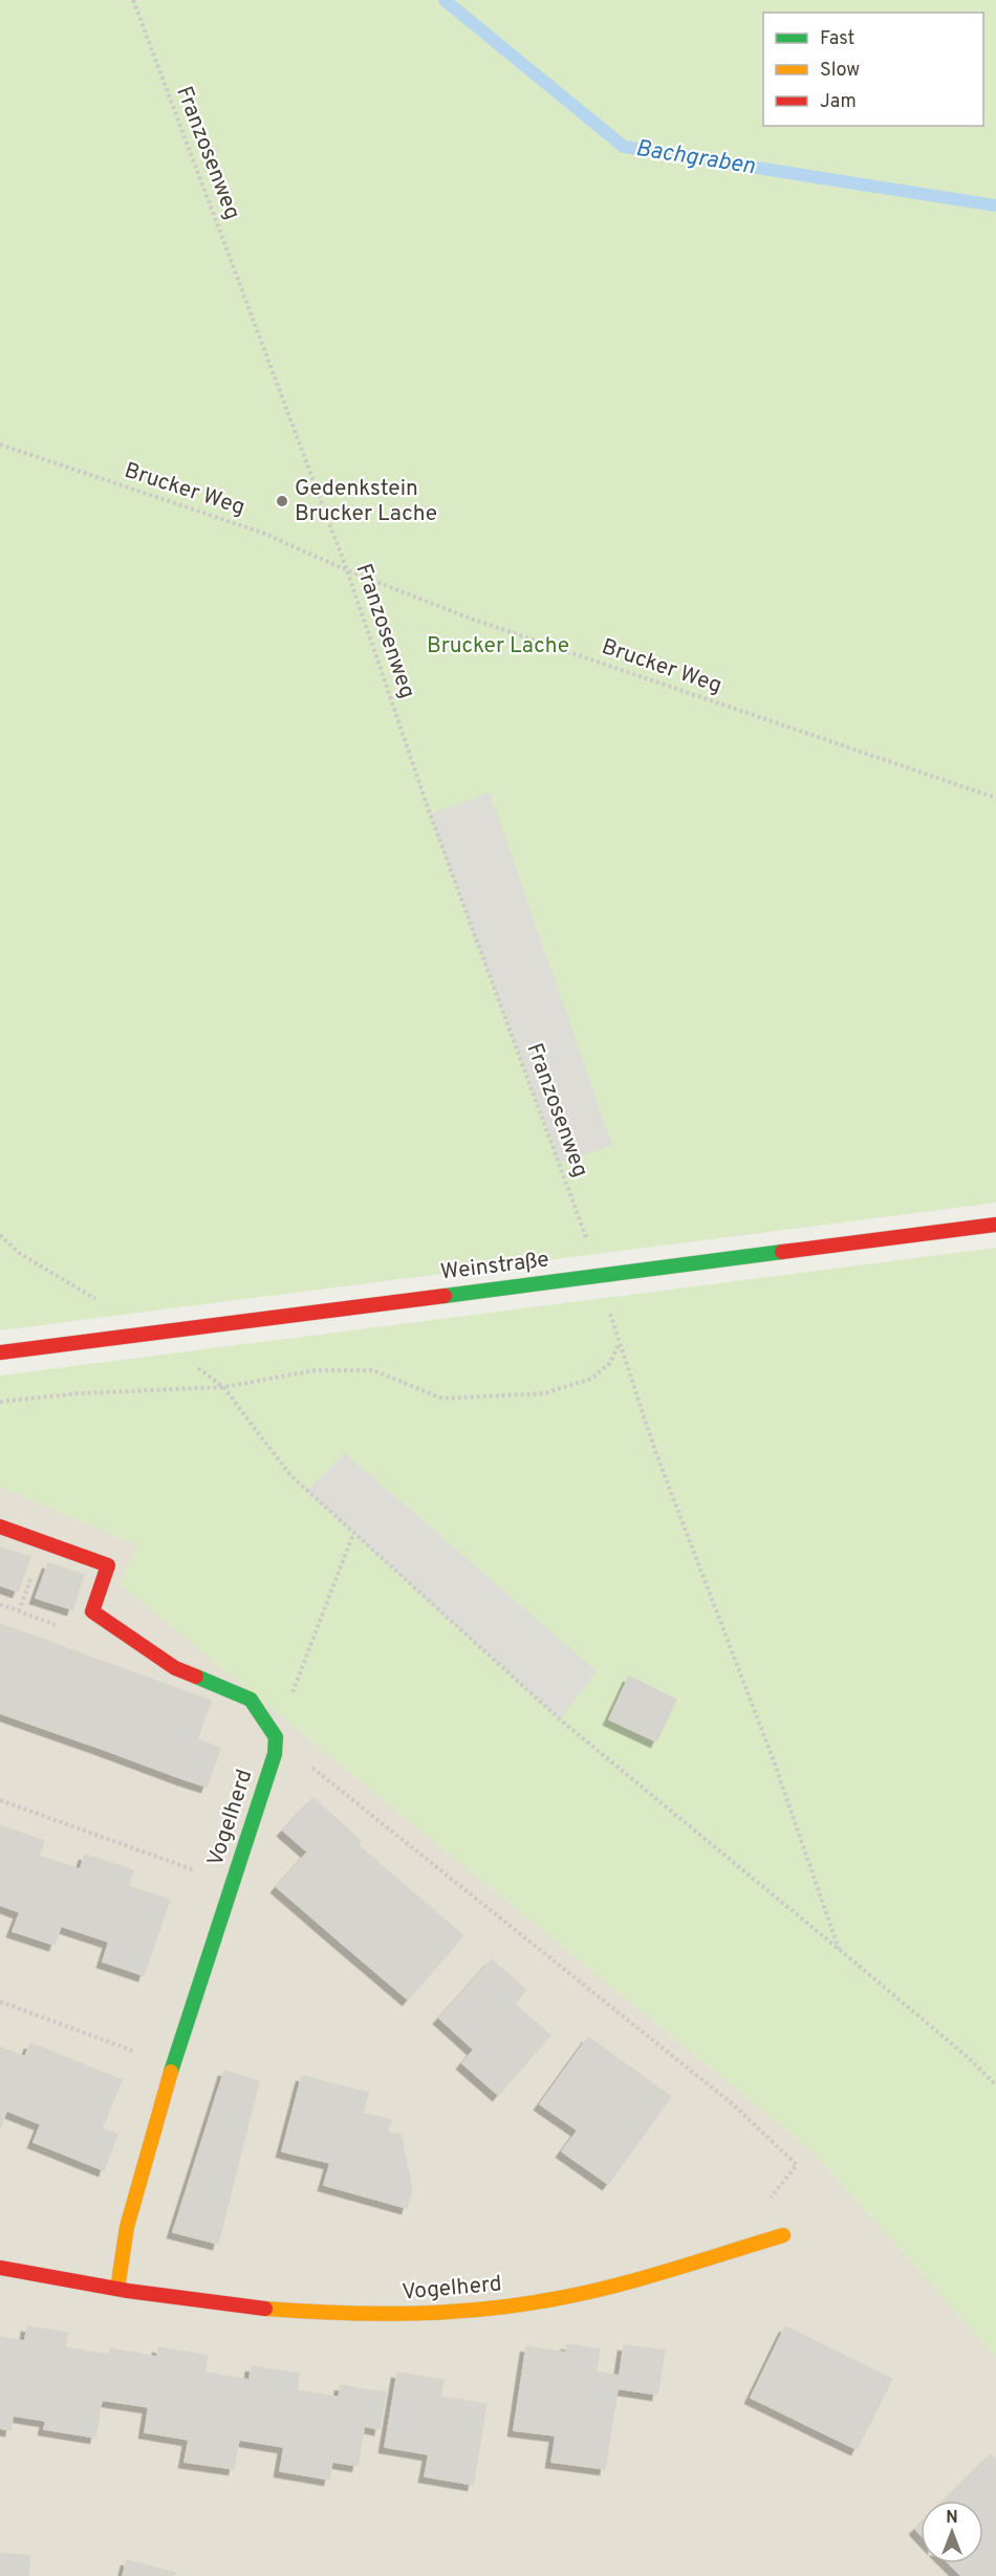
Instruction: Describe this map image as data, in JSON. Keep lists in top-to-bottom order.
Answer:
{
  "streets": {
    "street": ["Weinstraße", "Vogelherd"],
    "path": ["Franzosenweg", "Brucker Weg"]
  },
  "crossings": [
    ["Franzosenweg", "Brucker Weg"],
    ["Franzosenweg", "Weinstraße"]
  ],
  "water": ["Bachgraben"],
  "parks": ["Brucker Lache"],
  "places": ["Gedenkstein Brucker Lache"],
  "legend": ["Fast", "Slow", "Jam"],
  "north": "top"
}
